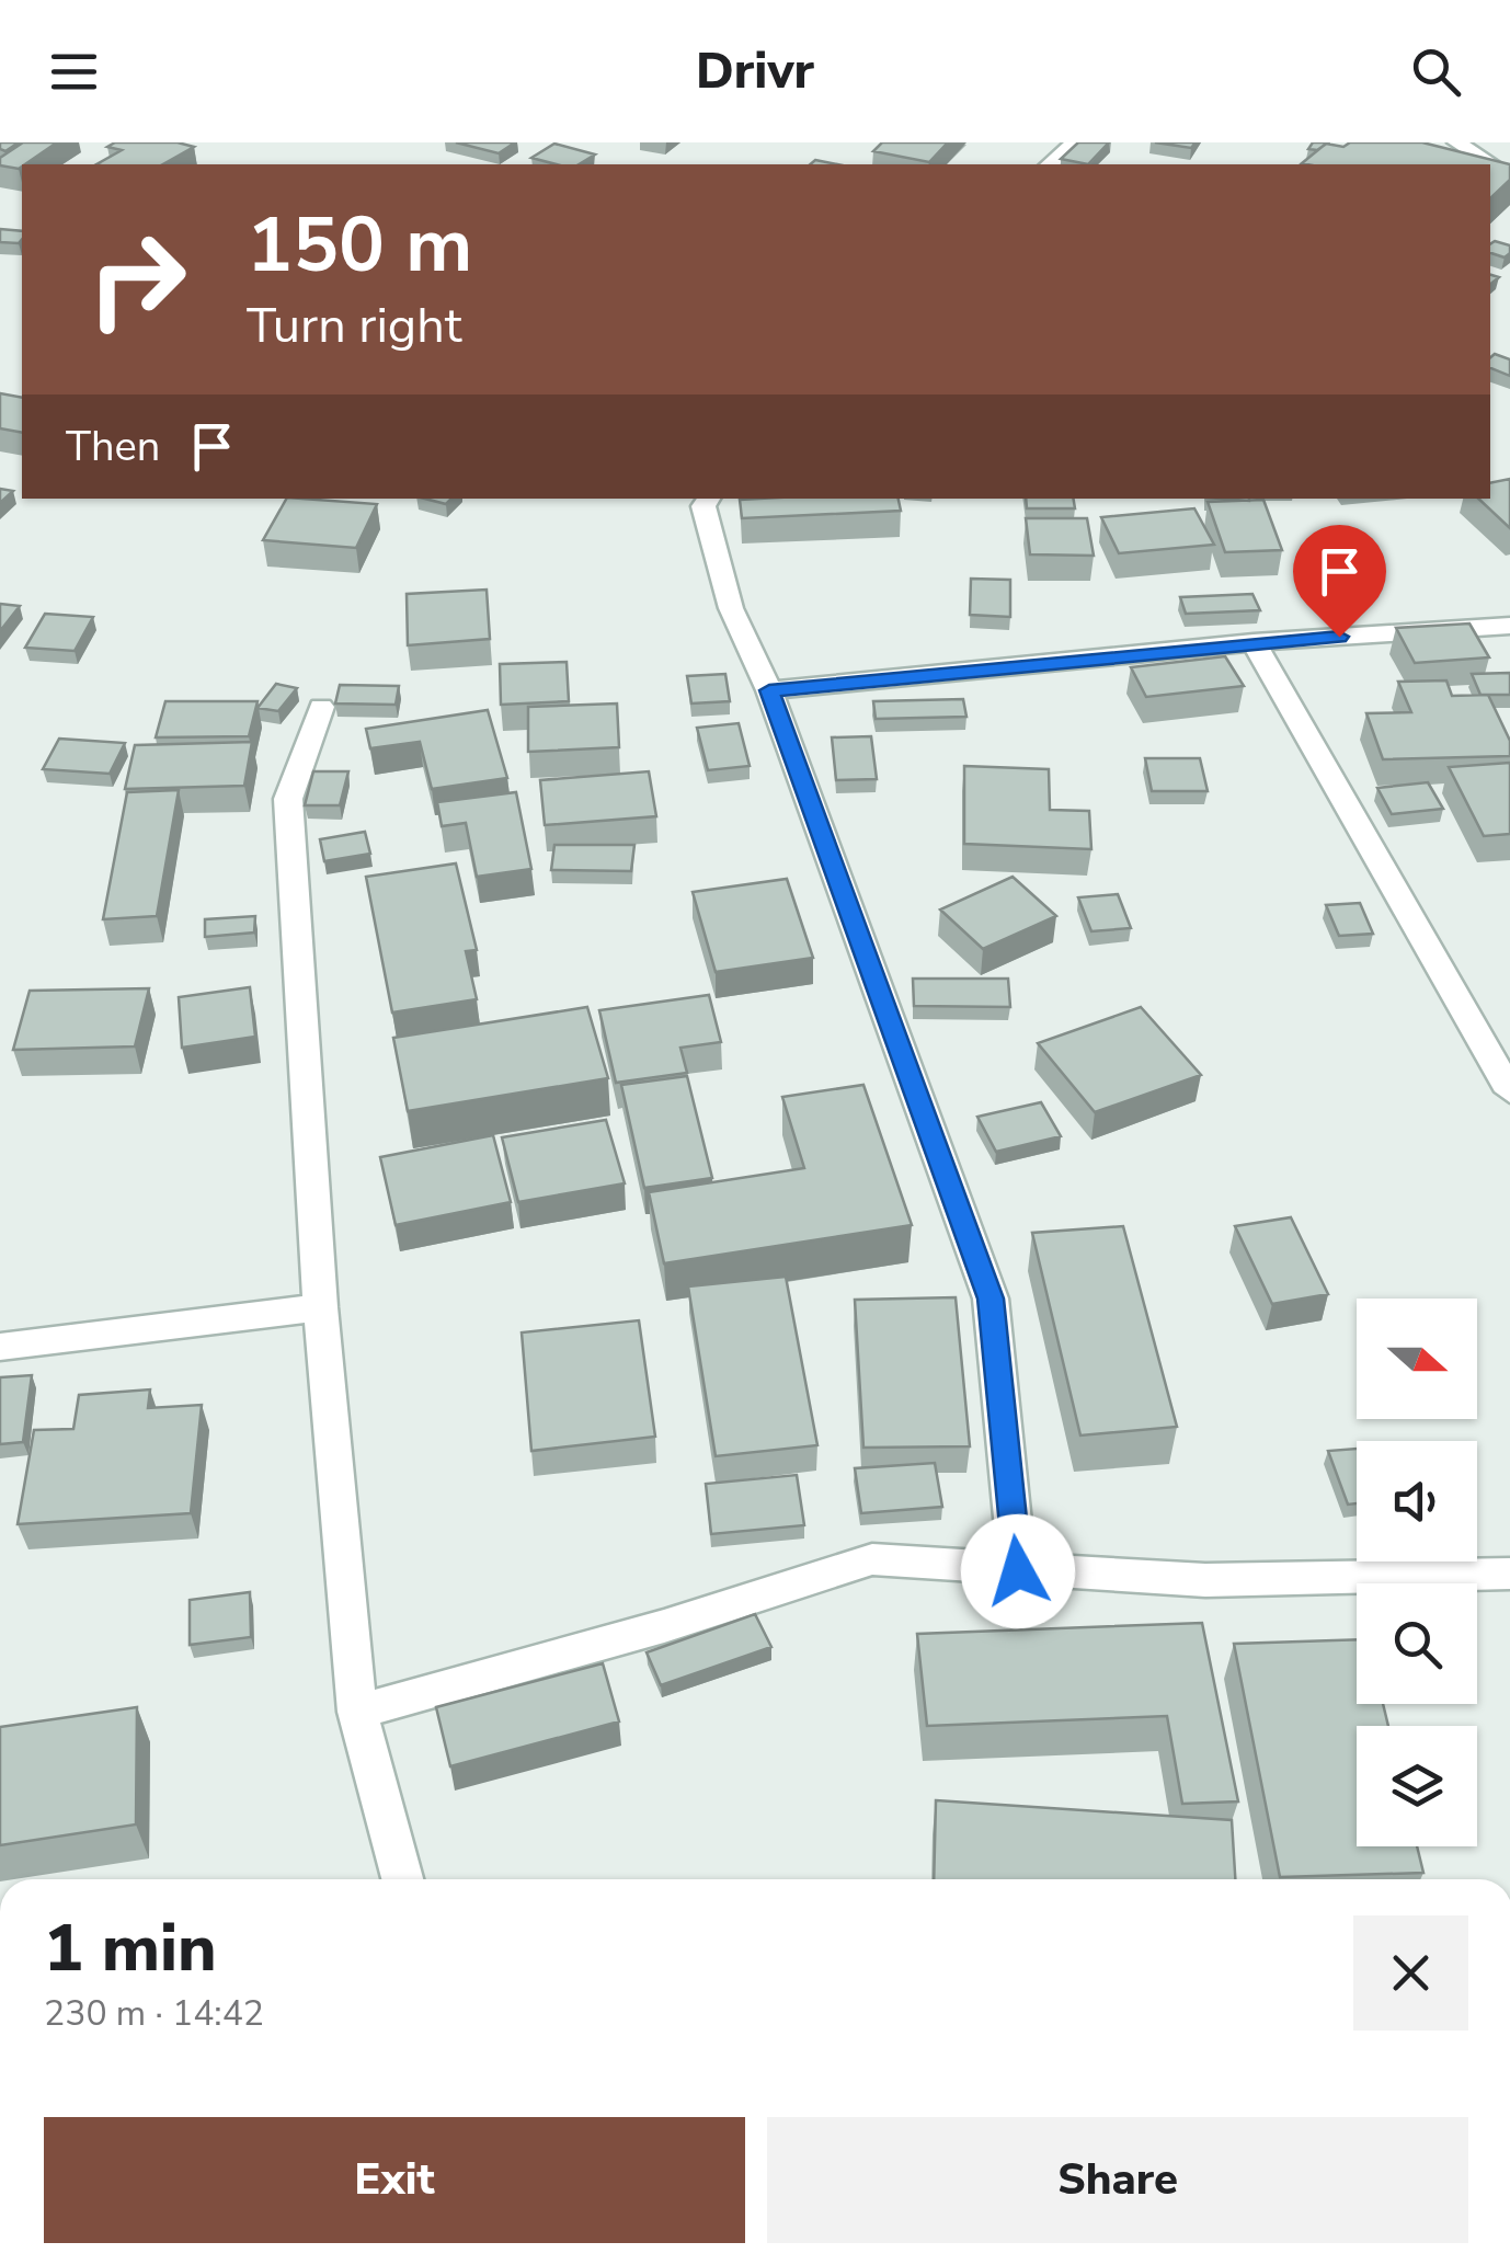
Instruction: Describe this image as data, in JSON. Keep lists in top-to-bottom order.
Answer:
{
  "north": "right",
  "page": {
    "header": "Drivr",
    "turn": ["150 m", "Turn right"],
    "then": "Then",
    "heading": ["1 min", "230 m · 14:42"],
    "buttons": ["Exit", "Share"]
  }
}
